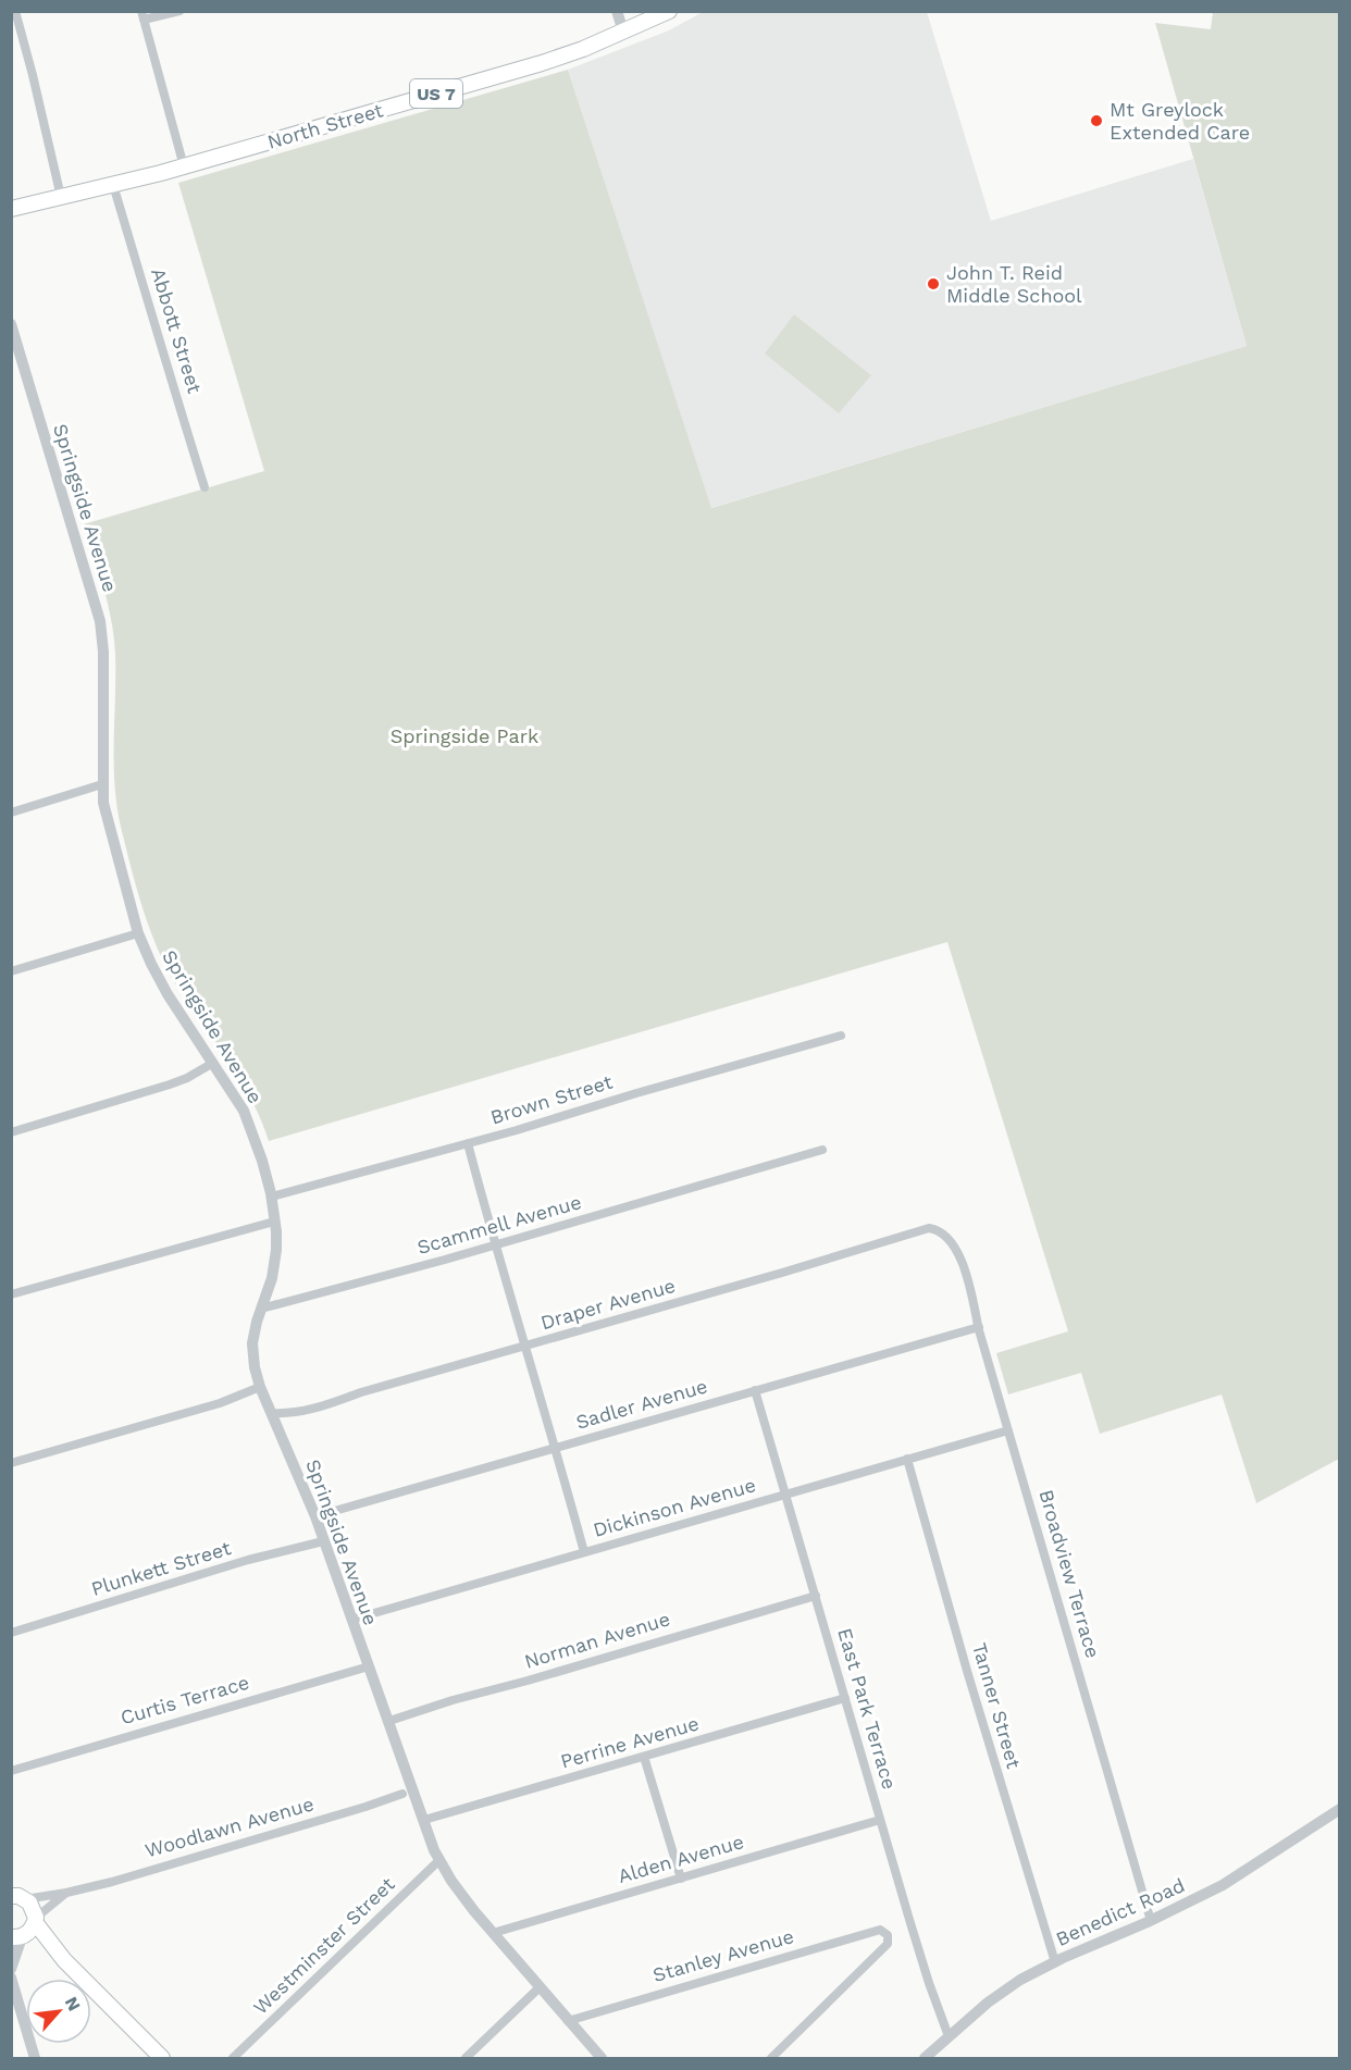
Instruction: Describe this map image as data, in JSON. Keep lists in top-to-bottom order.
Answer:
{
  "streets": {
    "main road": ["US 7", "North Street"],
    "street": [
      "Abbott Street",
      "Springside Avenue",
      "Brown Street",
      "Scammell Avenue",
      "Draper Avenue",
      "Sadler Avenue",
      "Dickinson Avenue",
      "Plunkett Street",
      "Broadview Terrace",
      "Norman Avenue",
      "Curtis Terrace",
      "Tanner Street",
      "East Park Terrace",
      "Perrine Avenue",
      "Woodlawn Avenue",
      "Alden Avenue",
      "Benedict Road",
      "Westminster Street",
      "Stanley Avenue"
    ]
  },
  "crossings": [
    ["North Street", "Abbott Street"],
    ["Springside Avenue", "Brown Street"],
    ["Springside Avenue", "Scammell Avenue"],
    ["Springside Avenue", "Draper Avenue"],
    ["Springside Avenue", "Sadler Avenue"],
    ["Springside Avenue", "Dickinson Avenue"],
    ["Springside Avenue", "Plunkett Street"],
    ["Springside Avenue", "Norman Avenue"],
    ["Springside Avenue", "Curtis Terrace"],
    ["Springside Avenue", "Perrine Avenue"],
    ["Springside Avenue", "Alden Avenue"],
    ["Springside Avenue", "Westminster Street"],
    ["Springside Avenue", "Stanley Avenue"],
    ["Draper Avenue", "Broadview Terrace"],
    ["Sadler Avenue", "Broadview Terrace"],
    ["Sadler Avenue", "East Park Terrace"],
    ["Dickinson Avenue", "Broadview Terrace"],
    ["Dickinson Avenue", "Tanner Street"],
    ["Dickinson Avenue", "East Park Terrace"],
    ["Broadview Terrace", "Benedict Road"],
    ["Norman Avenue", "East Park Terrace"],
    ["Tanner Street", "Benedict Road"],
    ["East Park Terrace", "Perrine Avenue"],
    ["East Park Terrace", "Alden Avenue"],
    ["East Park Terrace", "Benedict Road"]
  ],
  "parks": ["Springside Park"],
  "places": ["Mt Greylock Extended Care", "John T. Reid Middle School"],
  "north": "top right"
}
